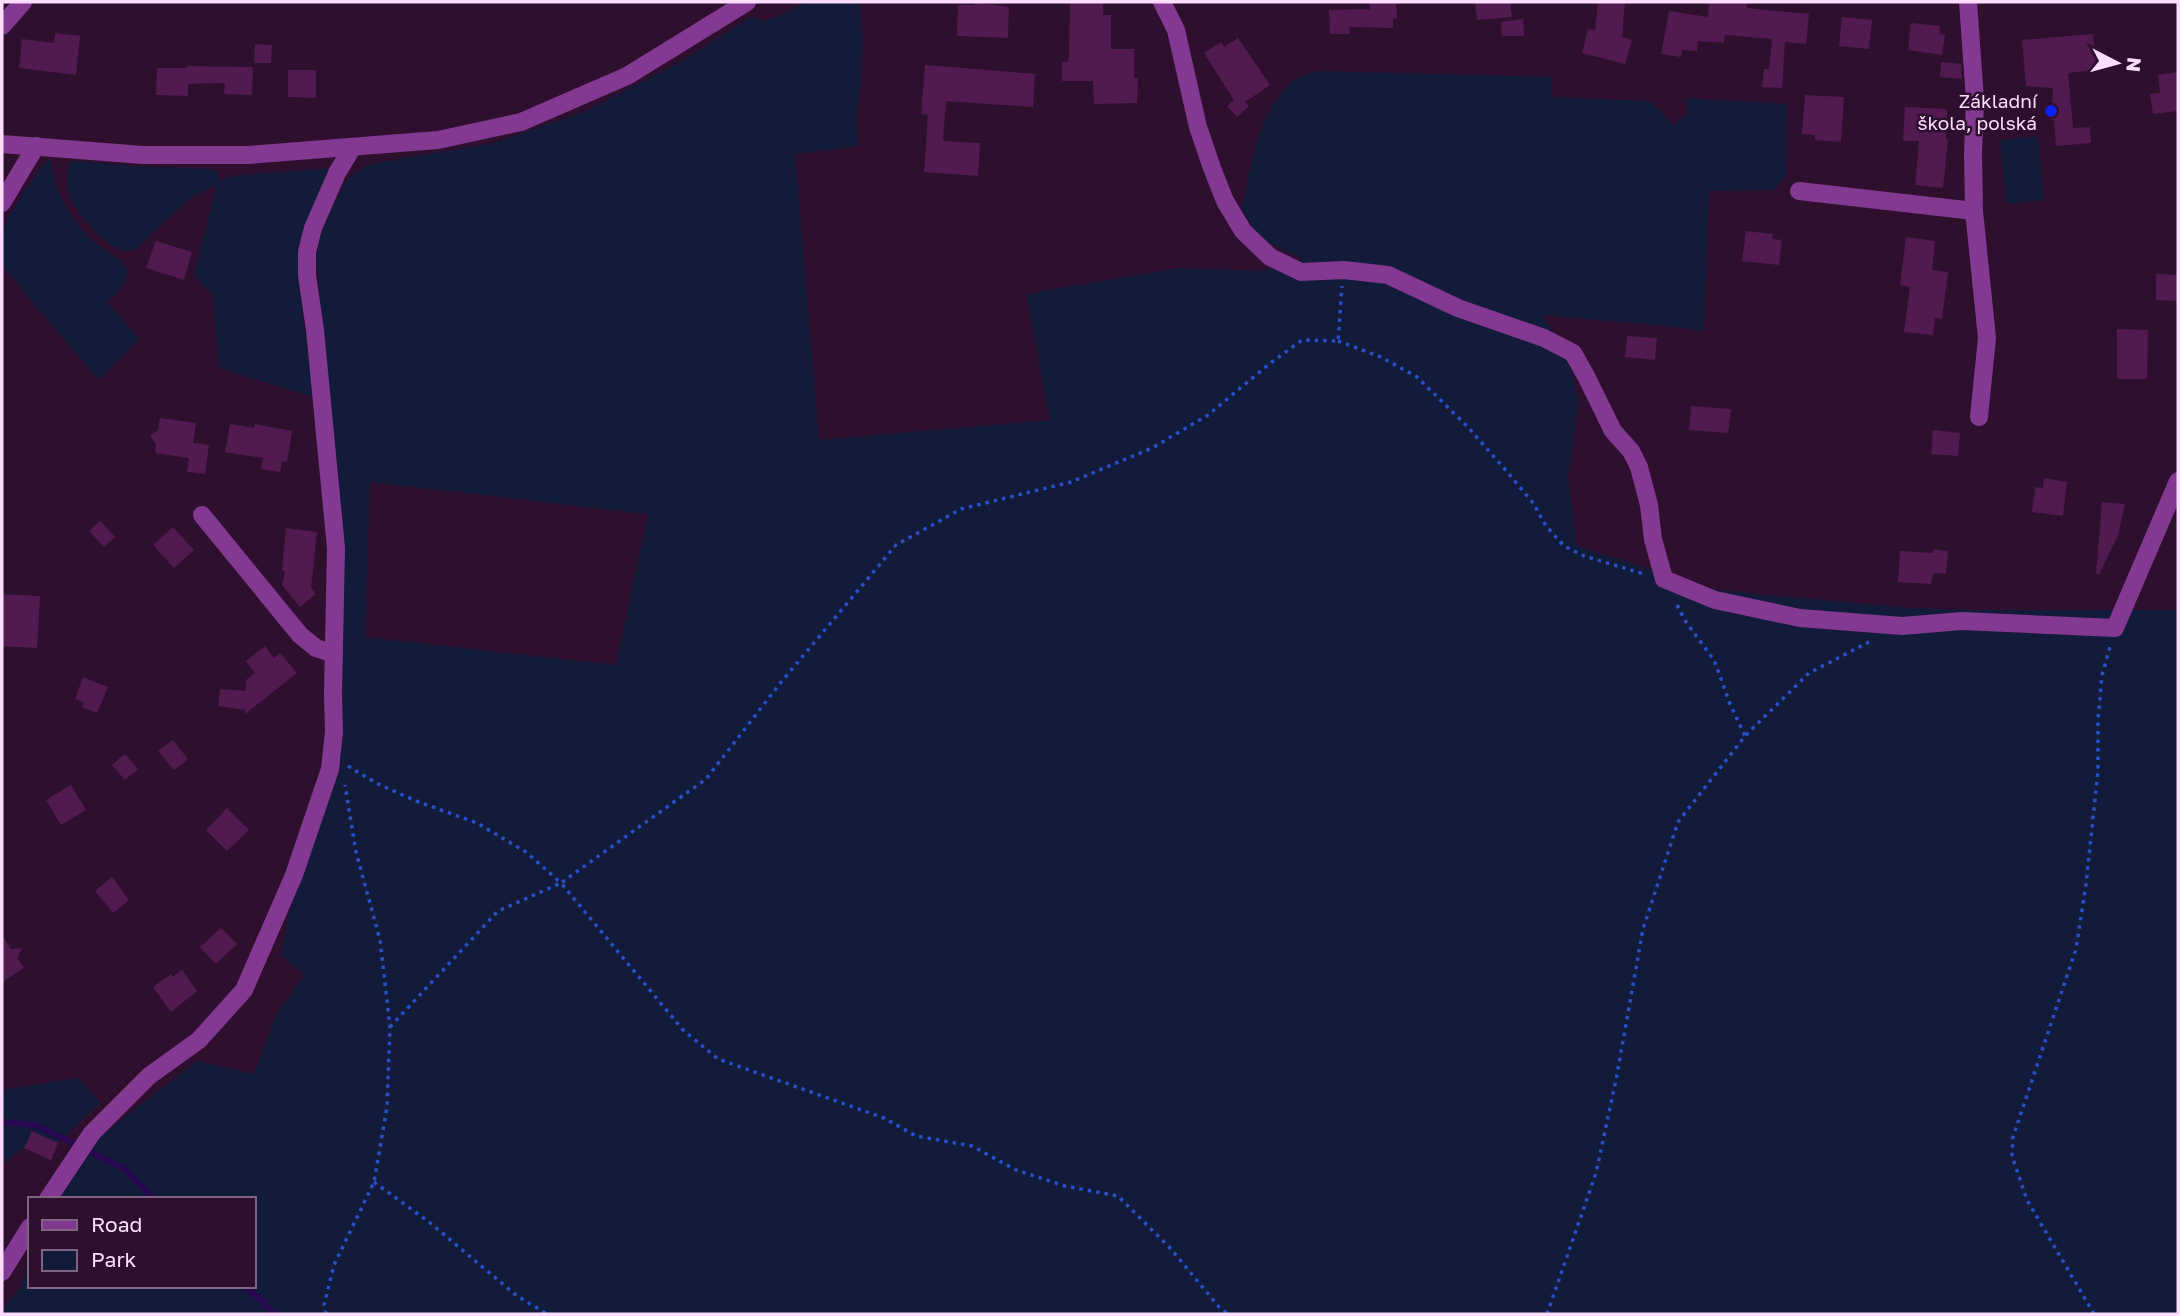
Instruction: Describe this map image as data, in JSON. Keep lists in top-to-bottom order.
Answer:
{
  "places": ["Základní škola, polská"],
  "legend": ["Road", "Park"],
  "north": "right"
}
